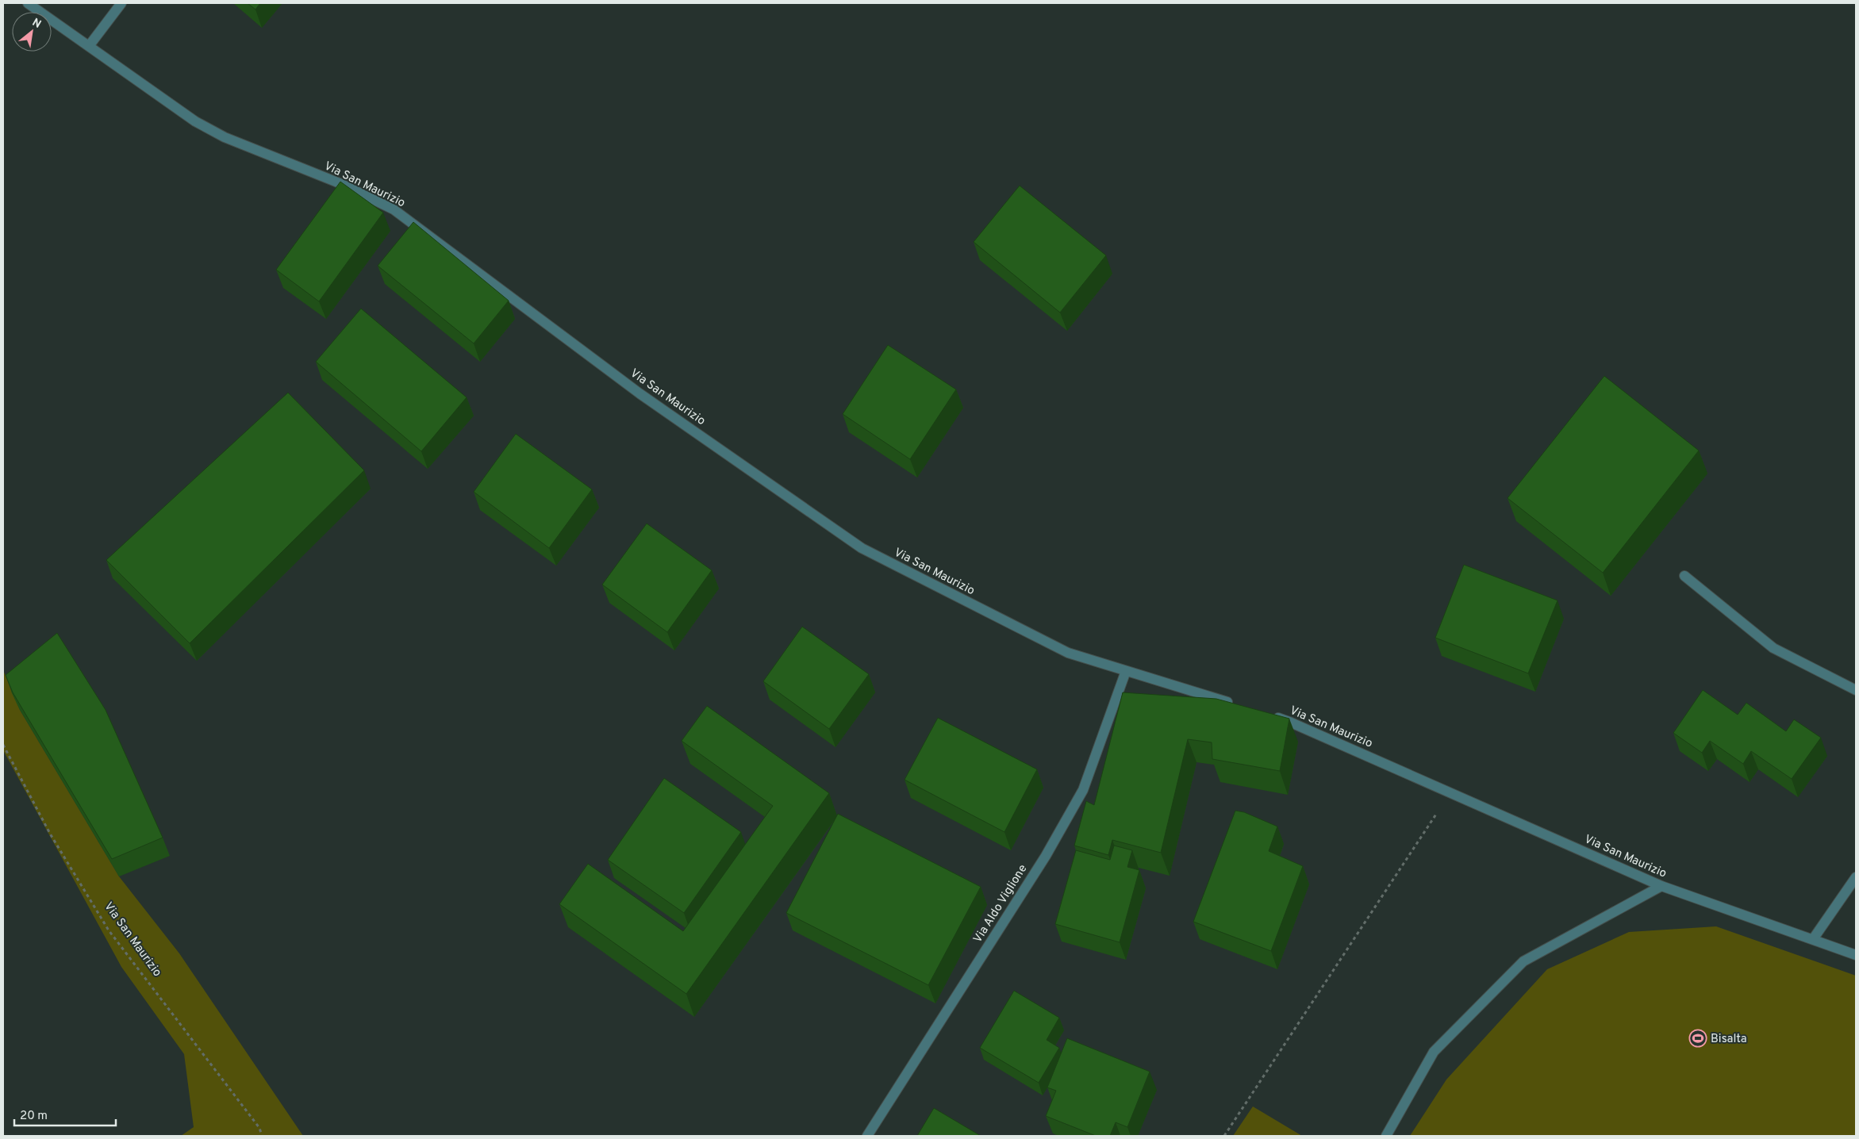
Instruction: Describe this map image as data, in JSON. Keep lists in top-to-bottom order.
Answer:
{
  "streets": {
    "street": ["Via San Maurizio", "Via Aldo Viglione"]
  },
  "crossings": [
    ["Via San Maurizio", "Via Aldo Viglione"]
  ],
  "places": {
    "sports": ["Bisalta"]
  },
  "scale_bar": "20 m",
  "north": "top right"
}
